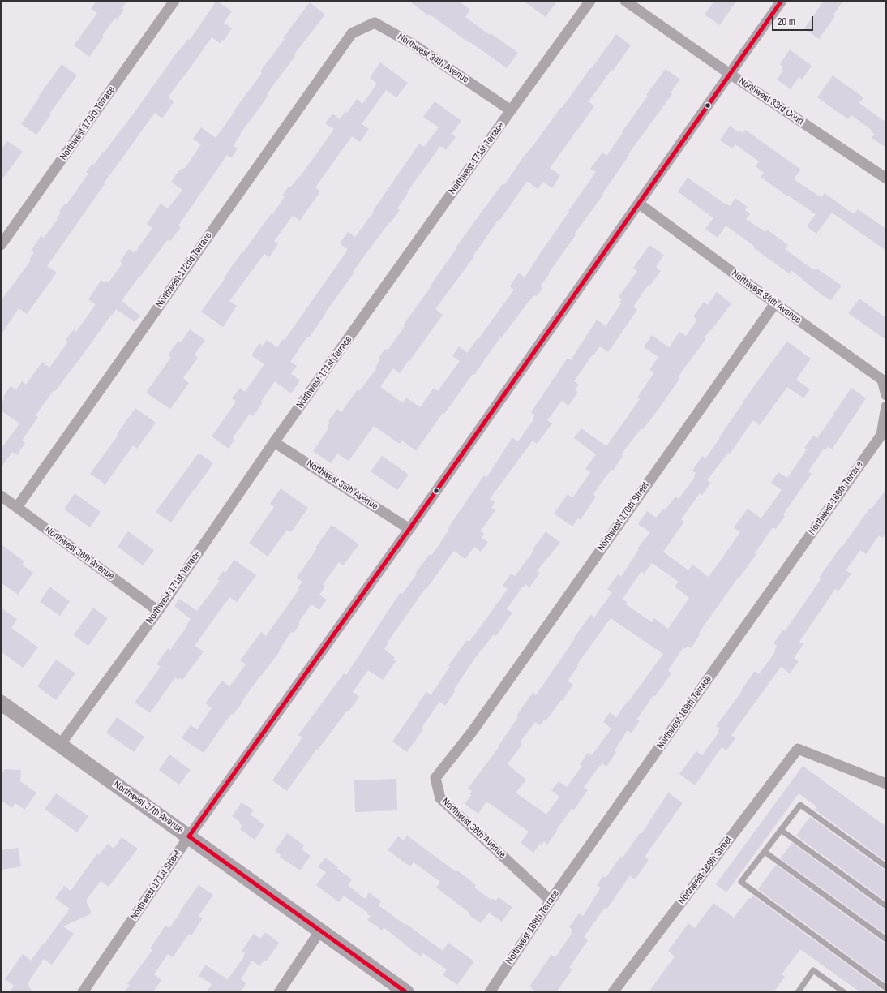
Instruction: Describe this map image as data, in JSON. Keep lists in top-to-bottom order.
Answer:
{
  "streets": {
    "main road": ["Northwest 37th Avenue"],
    "street": [
      "Northwest 34th Avenue",
      "Northwest 33rd Court",
      "Northwest 173rd Terrace",
      "Northwest 171st Terrace",
      "Northwest 172nd Terrace",
      "Northwest 35th Avenue",
      "Northwest 169th Terrace",
      "Northwest 170th Street",
      "Northwest 36th Avenue",
      "Northwest 169th Street",
      "Northwest 171st Street"
    ]
  },
  "crossings": [
    ["Northwest 34th Avenue", "Northwest 171st Terrace"],
    ["Northwest 34th Avenue", "Northwest 172nd Terrace"],
    ["Northwest 34th Avenue", "Northwest 170th Street"],
    ["Northwest 34th Avenue", "Northwest 171st Street"],
    ["Northwest 33rd Court", "Northwest 171st Street"],
    ["Northwest 171st Terrace", "Northwest 35th Avenue"],
    ["Northwest 171st Terrace", "Northwest 36th Avenue"],
    ["Northwest 171st Terrace", "Northwest 37th Avenue"],
    ["Northwest 172nd Terrace", "Northwest 36th Avenue"],
    ["Northwest 35th Avenue", "Northwest 171st Street"],
    ["Northwest 169th Terrace", "Northwest 36th Avenue"],
    ["Northwest 170th Street", "Northwest 36th Avenue"],
    ["Northwest 37th Avenue", "Northwest 171st Street"]
  ],
  "scale_bar": "20 m"
}
